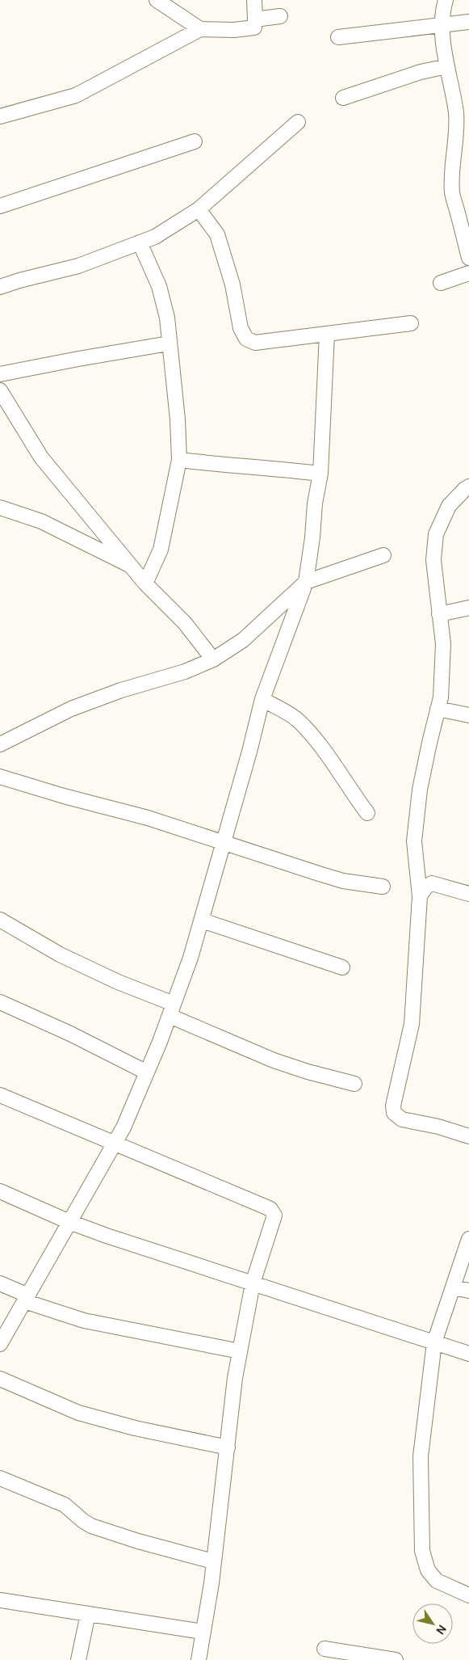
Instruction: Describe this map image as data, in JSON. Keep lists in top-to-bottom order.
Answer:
{
  "north": "bottom right"
}
